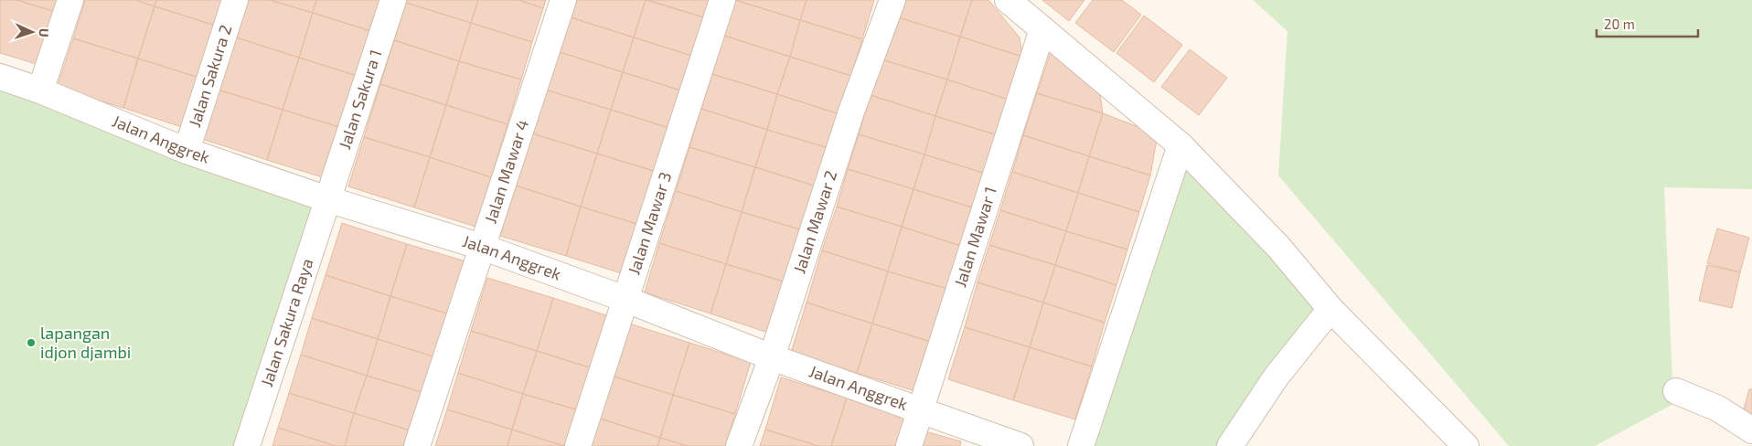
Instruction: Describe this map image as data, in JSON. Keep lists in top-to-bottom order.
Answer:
{
  "streets": {
    "street": [
      "Jalan Sakura 2",
      "Jalan Sakura 1",
      "Jalan Anggrek",
      "Jalan Mawar 4",
      "Jalan Mawar 3",
      "Jalan Mawar 2",
      "Jalan Mawar 1",
      "Jalan Sakura Raya"
    ]
  },
  "crossings": [
    ["Jalan Sakura 2", "Jalan Anggrek"],
    ["Jalan Sakura 1", "Jalan Anggrek"],
    ["Jalan Sakura 1", "Jalan Sakura Raya"],
    ["Jalan Anggrek", "Jalan Mawar 4"],
    ["Jalan Anggrek", "Jalan Mawar 3"],
    ["Jalan Anggrek", "Jalan Mawar 2"],
    ["Jalan Anggrek", "Jalan Mawar 1"],
    ["Jalan Anggrek", "Jalan Sakura Raya"]
  ],
  "places": ["lapangan idjon djambi"],
  "scale_bar": "20 m",
  "north": "right"
}
